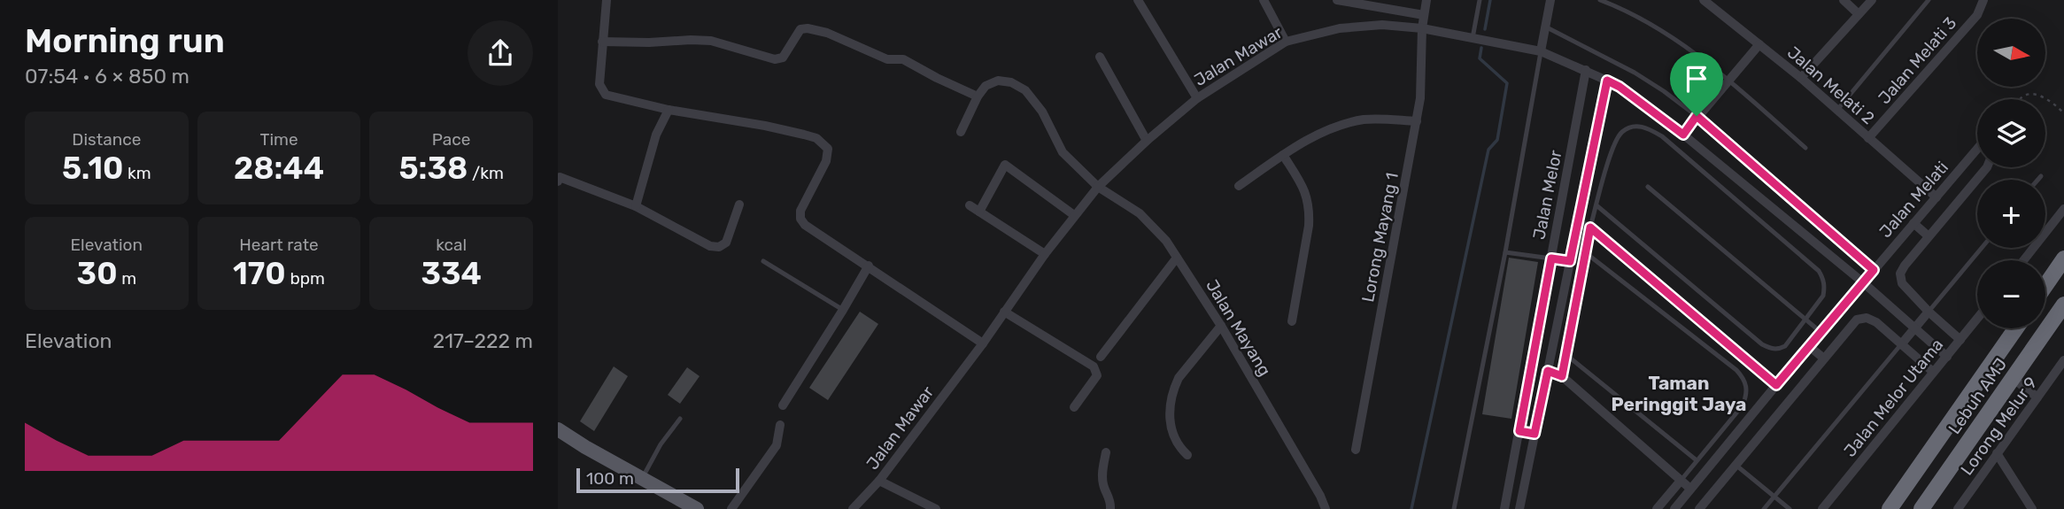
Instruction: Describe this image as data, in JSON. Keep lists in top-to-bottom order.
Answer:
{
  "streets": {
    "highway": ["Lebuh AMJ"],
    "street": [
      "Jalan Mawar",
      "Jalan Melati 3",
      "Jalan Melati 2",
      "Jalan Melor",
      "Jalan Melati",
      "Lorong Mayang 1",
      "Jalan Mayang",
      "Jalan Melor Utama",
      "Lorong Melur 9"
    ]
  },
  "crossings": [
    ["Jalan Mawar", "Jalan Melor"],
    ["Jalan Mawar", "Jalan Melati"],
    ["Jalan Mawar", "Lorong Mayang 1"],
    ["Jalan Mawar", "Jalan Mayang"],
    ["Jalan Mawar", "Jalan Melor Utama"],
    ["Jalan Melati 3", "Jalan Melati 2"],
    ["Jalan Melati 2", "Jalan Melati"]
  ],
  "districts": ["Taman Peringgit Jaya"],
  "scale_bar": "100 m",
  "north": "right",
  "page": {
    "heading": ["Morning run", "07:54 · 6 × 850 m"],
    "map_buttons": ["+", "−"],
    "stats": [
      ["Distance", "5.10 km"],
      ["Time", "28:44"],
      ["Pace", "5:38 /km"],
      ["Elevation", "30 m"],
      ["Heart rate", "170 bpm"],
      ["kcal", "334"]
    ],
    "chart": ["Elevation", "217–222 m"],
    "scale": "100 m"
  }
}
